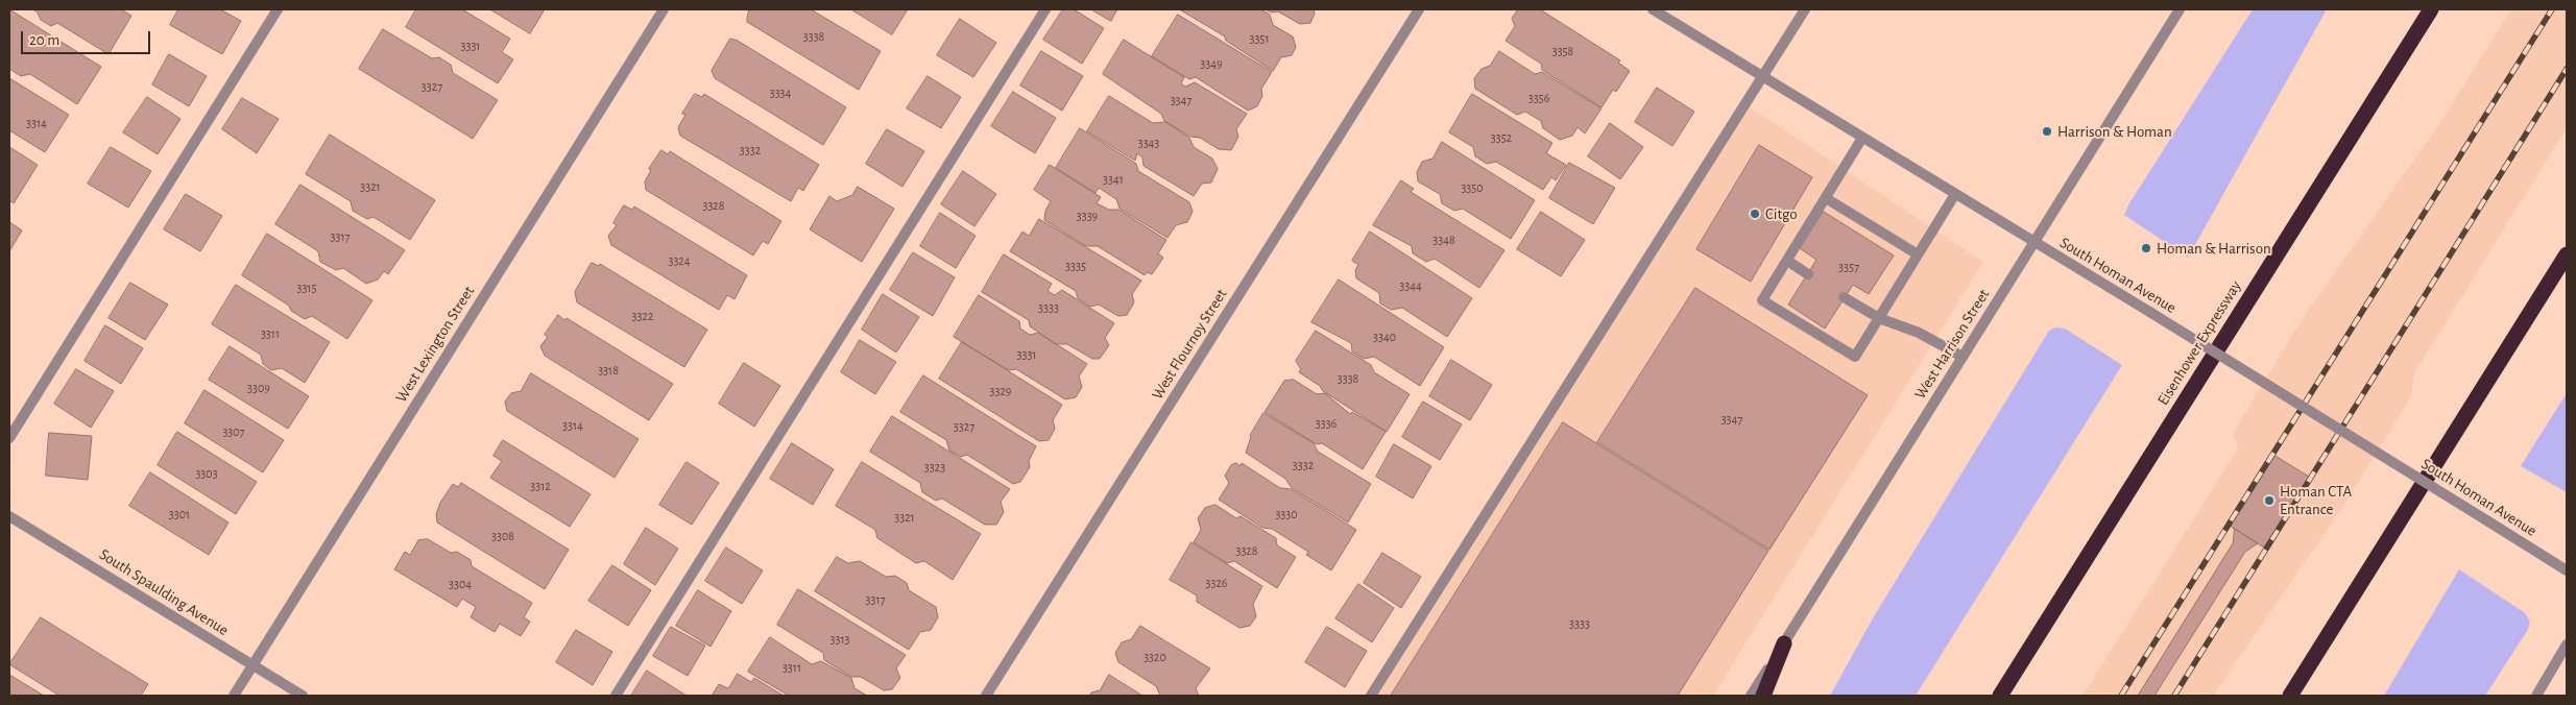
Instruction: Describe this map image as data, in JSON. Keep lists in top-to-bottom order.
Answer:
{
  "streets": {
    "highway": ["Eisenhower Expressway"],
    "street": [
      "South Homan Avenue",
      "West Lexington Street",
      "West Flournoy Street",
      "West Harrison Street",
      "South Spaulding Avenue"
    ]
  },
  "crossings": [
    ["South Homan Avenue", "West Harrison Street"],
    ["West Lexington Street", "South Spaulding Avenue"]
  ],
  "places": [
    "Harrison & Homan",
    "Citgo",
    "Homan & Harrison",
    "Homan CTA Entrance"
  ],
  "house_numbers": [
    "3338",
    "3351",
    "3331",
    "3358",
    "3349",
    "3327",
    "3334",
    "3356",
    "3347",
    "3314",
    "3352",
    "3343",
    "3332",
    "3341",
    "3321",
    "3350",
    "3328",
    "3339",
    "3317",
    "3348",
    "3324",
    "3335",
    "3357",
    "3344",
    "3315",
    "3333",
    "3322",
    "3311",
    "3340",
    "3331",
    "3318",
    "3338",
    "3309",
    "3329",
    "3347",
    "3336",
    "3314",
    "3327",
    "3307",
    "3332",
    "3323",
    "3303",
    "3312",
    "3301",
    "3330",
    "3321",
    "3308",
    "3328",
    "3326",
    "3304",
    "3317",
    "3333",
    "3313",
    "3320",
    "3311"
  ],
  "scale_bar": "20 m"
}
